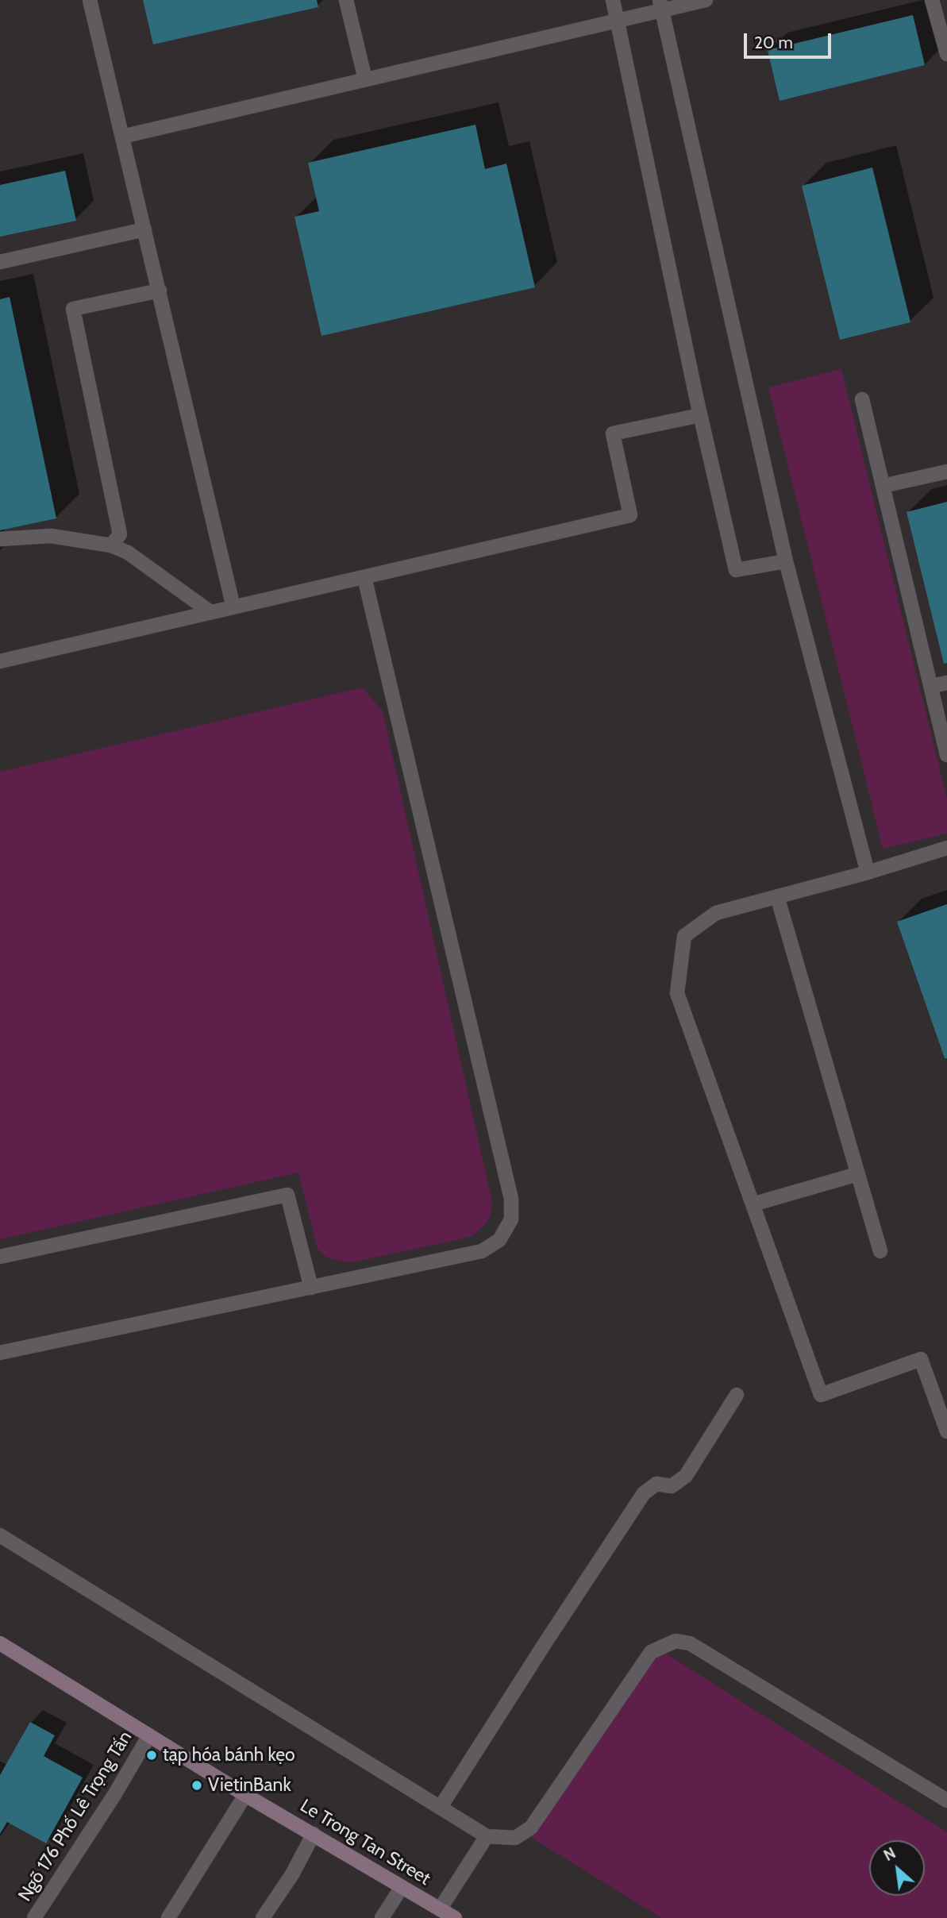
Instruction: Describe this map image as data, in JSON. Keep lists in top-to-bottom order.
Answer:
{
  "streets": {
    "main road": ["Le Trong Tan Street"],
    "street": ["Ngõ 176 Phố Lê Trọng Tấn"]
  },
  "crossings": [
    ["Ngõ 176 Phố Lê Trọng Tấn", "Le Trong Tan Street"]
  ],
  "places": ["tạp hóa bánh kẹo", "VietinBank"],
  "scale_bar": "20 m",
  "north": "top left"
}
